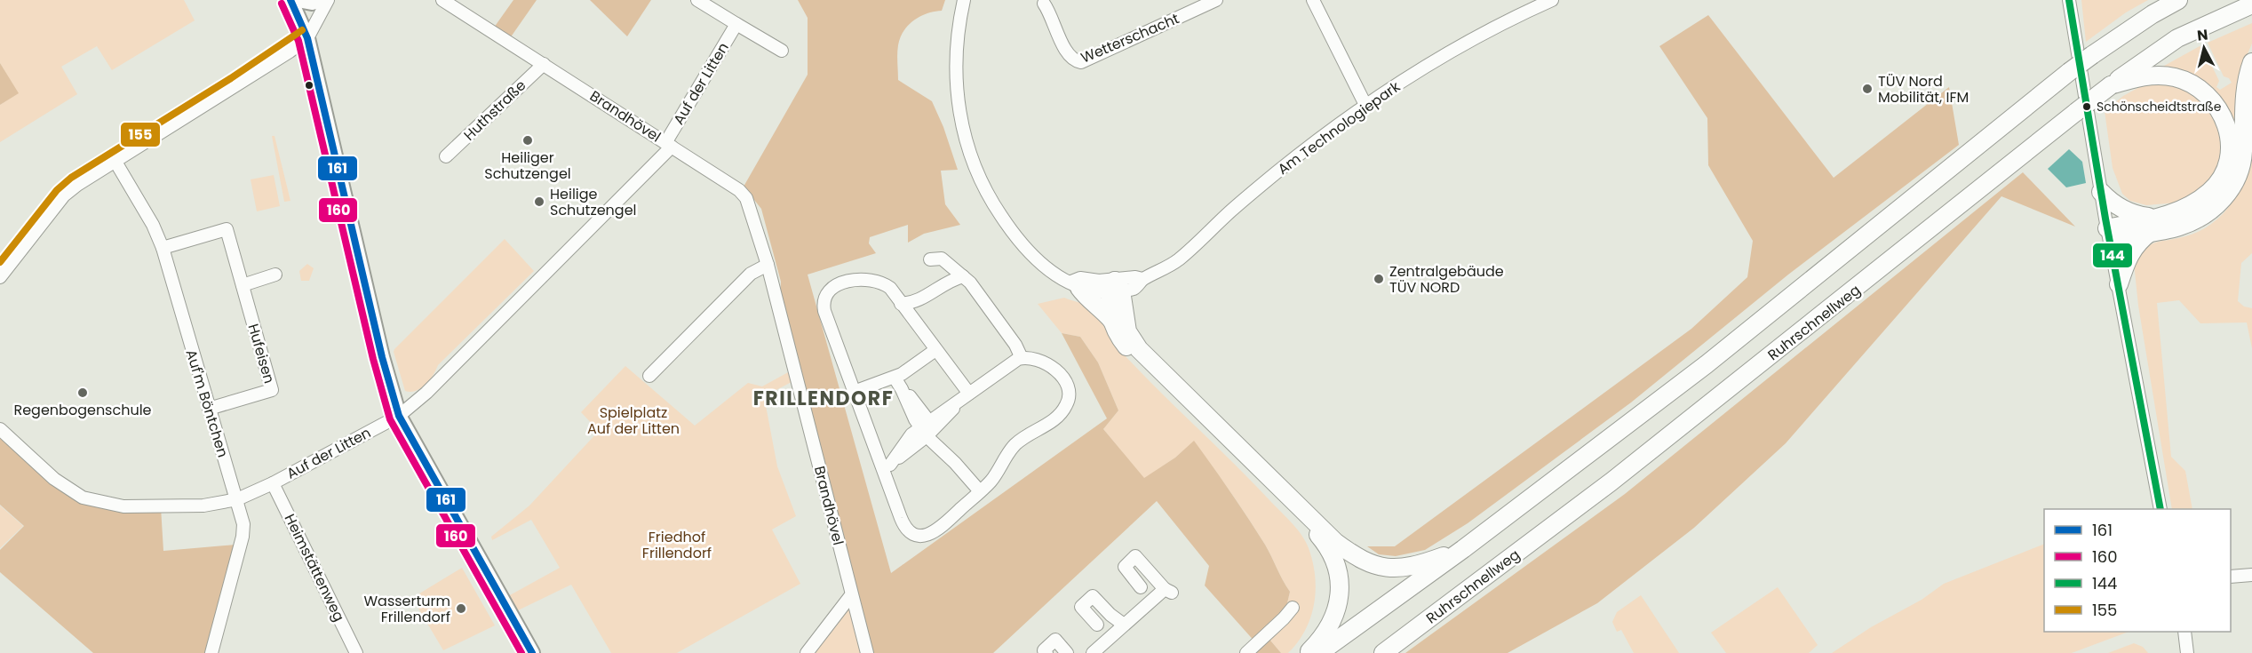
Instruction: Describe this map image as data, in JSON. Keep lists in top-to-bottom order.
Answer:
{
  "streets": {
    "highway": ["Ruhrschnellweg"],
    "street": [
      "Wetterschacht",
      "Auf der Litten",
      "Huthstraße",
      "Brandhövel",
      "Am Technologiepark",
      "Hufeisen",
      "Auf'm Böntchen",
      "Heimstättenweg"
    ]
  },
  "crossings": [
    ["Auf der Litten", "Brandhövel"],
    ["Auf der Litten", "Auf'm Böntchen"],
    ["Auf der Litten", "Heimstättenweg"],
    ["Huthstraße", "Brandhövel"],
    ["Hufeisen", "Auf'm Böntchen"]
  ],
  "districts": ["FRILLENDORF"],
  "parks": ["Spielplatz Auf der Litten", "Friedhof Frillendorf"],
  "places": [
    "TÜV Nord Mobilität, IFM",
    "Schönscheidtstraße",
    "Heiliger Schutzengel",
    "Heilige Schutzengel",
    "Zentralgebäude TÜV NORD",
    "Regenbogenschule",
    "Wasserturm Frillendorf"
  ],
  "lines": [
    "transit line 161",
    "transit line 144",
    "transit line 160",
    "transit line 155"
  ],
  "legend": [
    "161",
    "160",
    "144",
    "155"
  ],
  "north": "top"
}
